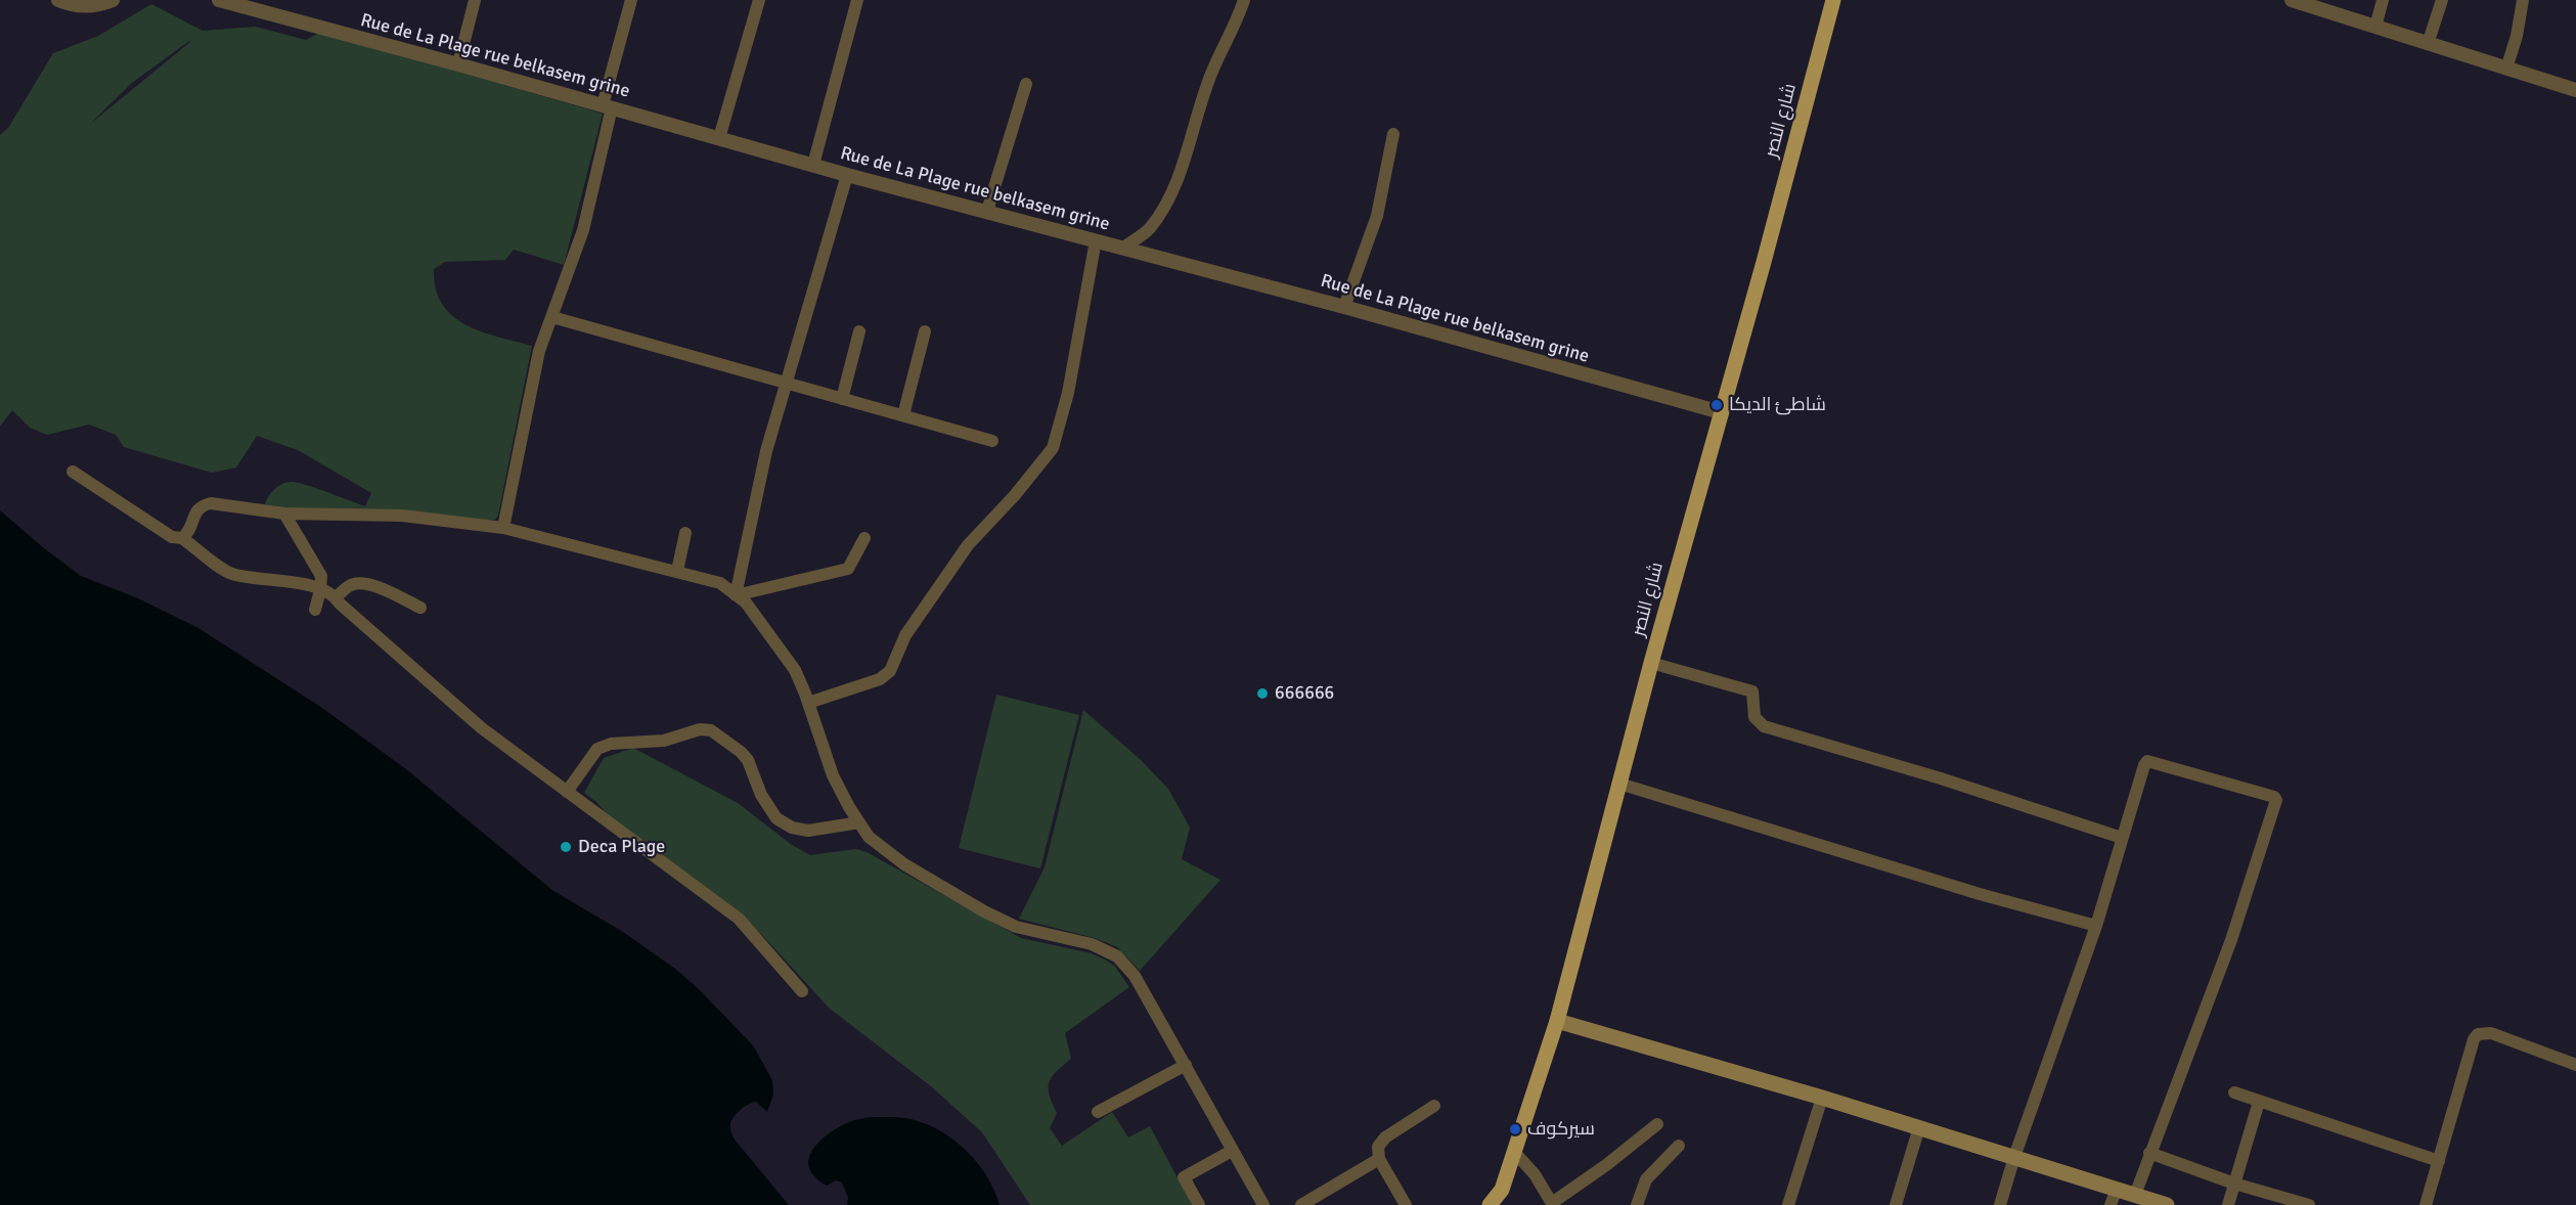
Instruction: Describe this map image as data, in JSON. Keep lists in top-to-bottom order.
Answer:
{
  "streets": {
    "main road": ["شارع النصر"],
    "street": ["Rue de La Plage rue belkasem grine"]
  },
  "crossings": [
    ["Rue de La Plage rue belkasem grine", "شارع النصر"]
  ],
  "places": [
    "شاطئ الديكا",
    "666666",
    "Deca Plage",
    "سيركوف"
  ]
}
